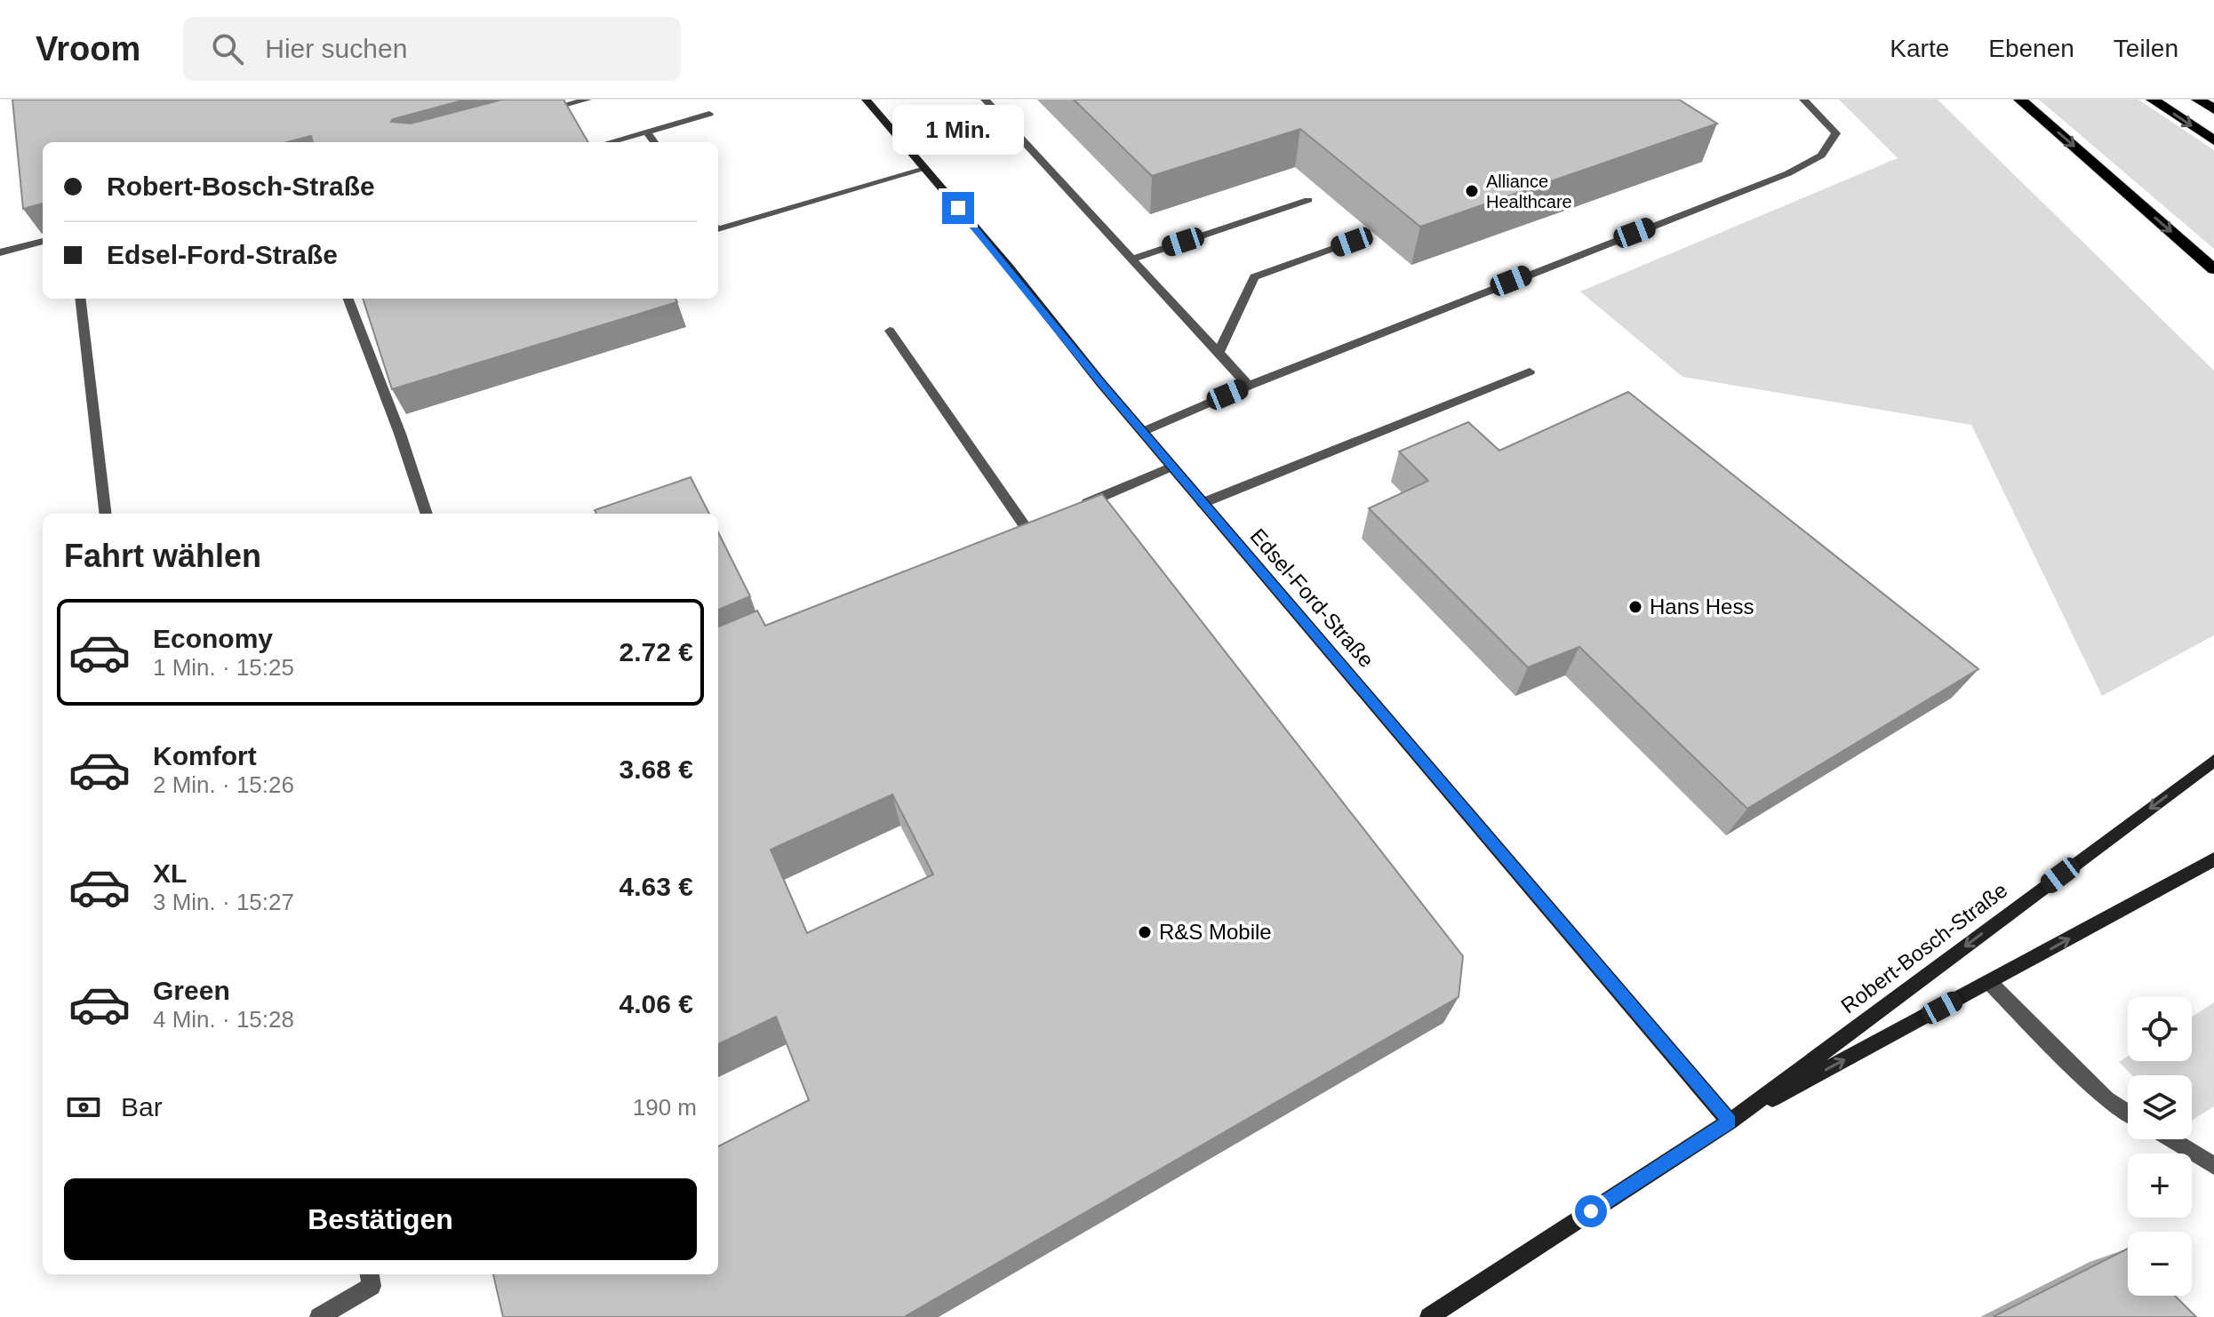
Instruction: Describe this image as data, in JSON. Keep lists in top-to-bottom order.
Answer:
{
  "streets": {
    "street": ["Edsel-Ford-Straße", "Robert-Bosch-Straße"]
  },
  "crossings": [
    ["Edsel-Ford-Straße", "Robert-Bosch-Straße"]
  ],
  "places": ["Alliance Healthcare", "Hans Hess", "R&S Mobile"],
  "page": {
    "header": "Vroom",
    "search": "Hier suchen",
    "nav": ["Karte", "Ebenen", "Teilen"],
    "bubble": "1 Min.",
    "banner": ["Robert-Bosch-Straße", "Edsel-Ford-Straße"],
    "heading": "Fahrt wählen",
    "list": [
      {
        "name": "Economy",
        "note": "1 Min. · 15:25",
        "value": "2.72 €"
      },
      {
        "name": "Komfort",
        "note": "2 Min. · 15:26",
        "value": "3.68 €"
      },
      {
        "name": "XL",
        "note": "3 Min. · 15:27",
        "value": "4.63 €"
      },
      {
        "name": "Green",
        "note": "4 Min. · 15:28",
        "value": "4.06 €"
      }
    ],
    "map_buttons": ["+", "−"],
    "pay": ["Bar", "190 m"],
    "buttons": "Bestätigen"
  }
}
